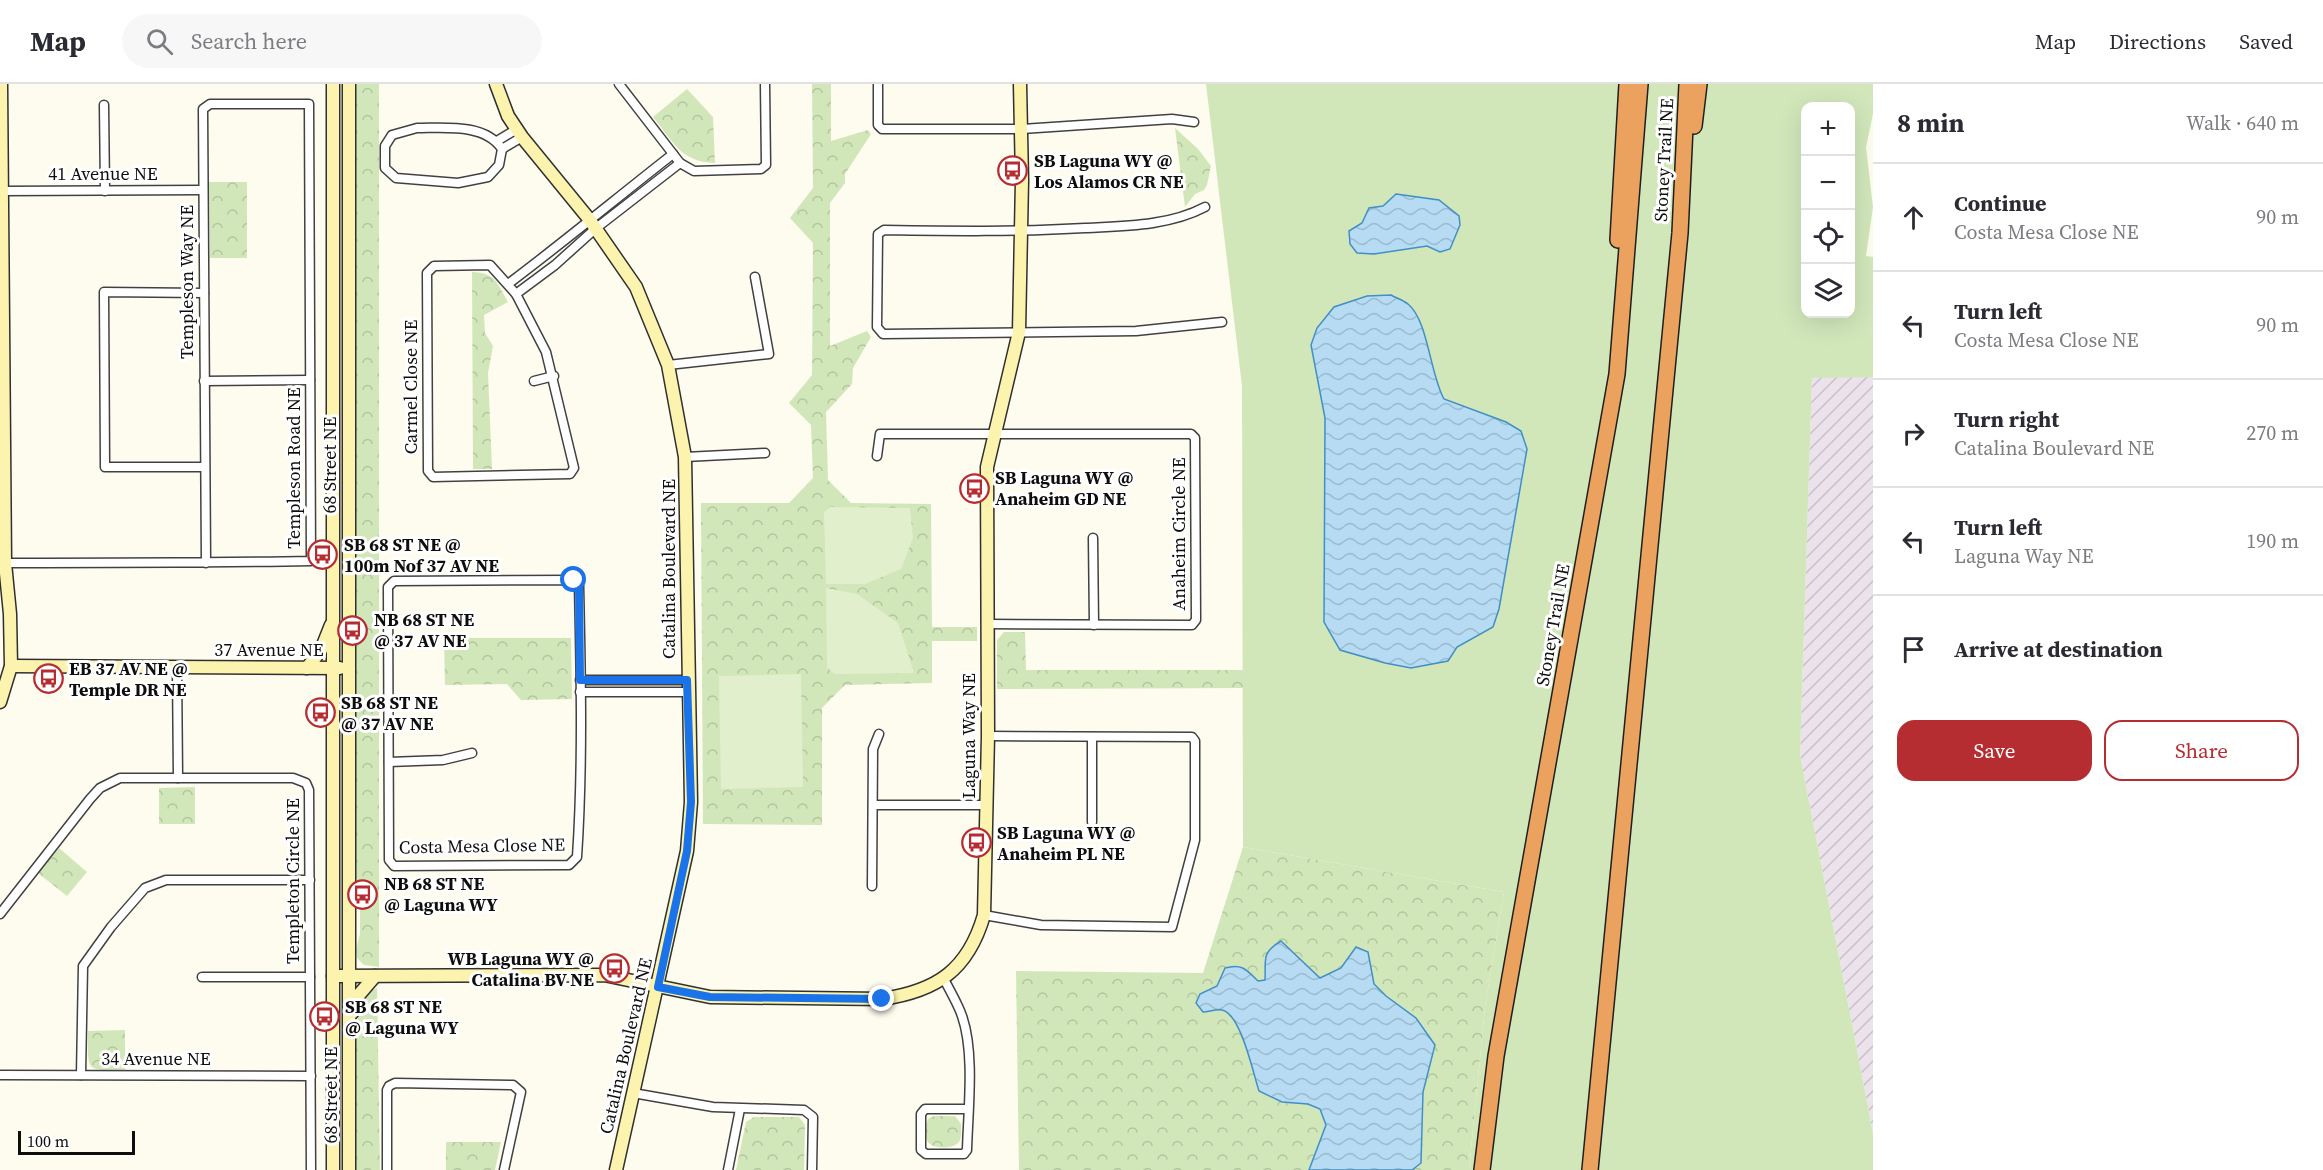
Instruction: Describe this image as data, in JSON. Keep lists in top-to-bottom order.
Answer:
{
  "streets": {
    "highway": ["Stoney Trail NE"],
    "street": [
      "41 Avenue NE",
      "Templeson Way NE",
      "Carmel Close NE",
      "68 Street NE",
      "Templeson Road NE",
      "Anaheim Circle NE",
      "Catalina Boulevard NE",
      "37 Avenue NE",
      "Laguna Way NE",
      "Costa Mesa Close NE",
      "Templeton Circle NE",
      "34 Avenue NE"
    ]
  },
  "crossings": [
    ["41 Avenue NE", "Templeson Way NE"],
    ["Templeson Way NE", "Templeson Road NE"],
    ["68 Street NE", "37 Avenue NE"],
    ["68 Street NE", "Laguna Way NE"],
    ["Anaheim Circle NE", "Laguna Way NE"],
    ["Catalina Boulevard NE", "Laguna Way NE"],
    ["Templeton Circle NE", "34 Avenue NE"]
  ],
  "places": {
    "bus stop": [
      "SB Laguna WY @ Los Alamos CR NE",
      "SB Laguna WY @ Anaheim GD NE",
      "SB 68 ST NE @ 100m Nof 37 AV NE",
      "NB 68 ST NE @ 37 AV NE",
      "EB 37 AV NE @ Temple DR NE",
      "SB 68 ST NE @ 37 AV NE",
      "SB Laguna WY @ Anaheim PL NE",
      "NB 68 ST NE @ Laguna WY",
      "WB Laguna WY @ Catalina BV NE",
      "SB 68 ST NE @ Laguna WY"
    ]
  },
  "scale_bar": "100 m",
  "page": {
    "header": "Map",
    "search": "Search here",
    "nav": ["Map", "Directions", "Saved"],
    "heading": ["8 min", "Walk · 640 m"],
    "map_buttons": ["+", "−"],
    "list": [
      ["Continue", "Costa Mesa Close NE", "90 m"],
      ["Turn left", "Costa Mesa Close NE", "90 m"],
      ["Turn right", "Catalina Boulevard NE", "270 m"],
      ["Turn left", "Laguna Way NE", "190 m"],
      "Arrive at destination"
    ],
    "buttons": ["Save", "Share"],
    "scale": "100 m"
  }
}
